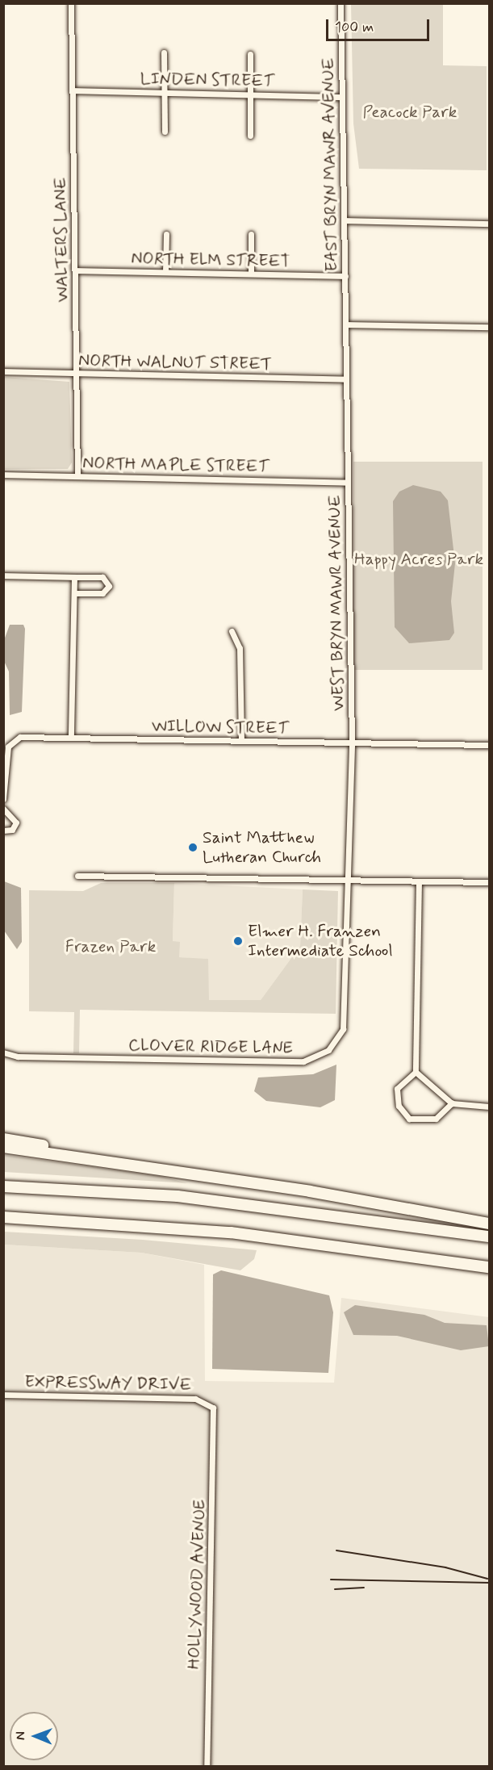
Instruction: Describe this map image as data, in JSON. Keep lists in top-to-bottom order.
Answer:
{
  "streets": {
    "street": [
      "LINDEN STREET",
      "EAST BRYN MAWR AVENUE",
      "WALTERS LANE",
      "NORTH ELM STREET",
      "NORTH WALNUT STREET",
      "NORTH MAPLE STREET",
      "WEST BRYN MAWR AVENUE",
      "WILLOW STREET",
      "CLOVER RIDGE LANE",
      "EXPRESSWAY DRIVE",
      "HOLLYWOOD AVENUE"
    ]
  },
  "crossings": [
    ["LINDEN STREET", "EAST BRYN MAWR AVENUE"],
    ["LINDEN STREET", "WALTERS LANE"],
    ["EAST BRYN MAWR AVENUE", "NORTH ELM STREET"],
    ["EAST BRYN MAWR AVENUE", "WEST BRYN MAWR AVENUE"],
    ["WALTERS LANE", "NORTH ELM STREET"],
    ["WALTERS LANE", "NORTH WALNUT STREET"],
    ["WALTERS LANE", "NORTH MAPLE STREET"],
    ["NORTH WALNUT STREET", "WEST BRYN MAWR AVENUE"],
    ["NORTH MAPLE STREET", "WEST BRYN MAWR AVENUE"],
    ["WEST BRYN MAWR AVENUE", "WILLOW STREET"],
    ["WEST BRYN MAWR AVENUE", "CLOVER RIDGE LANE"],
    ["EXPRESSWAY DRIVE", "HOLLYWOOD AVENUE"]
  ],
  "parks": ["Peacock Park", "Happy Acres Park", "Frazen Park"],
  "places": ["Saint Matthew Lutheran Church", "Elmer H. Franzen Intermediate School"],
  "scale_bar": "100 m",
  "north": "left"
}
